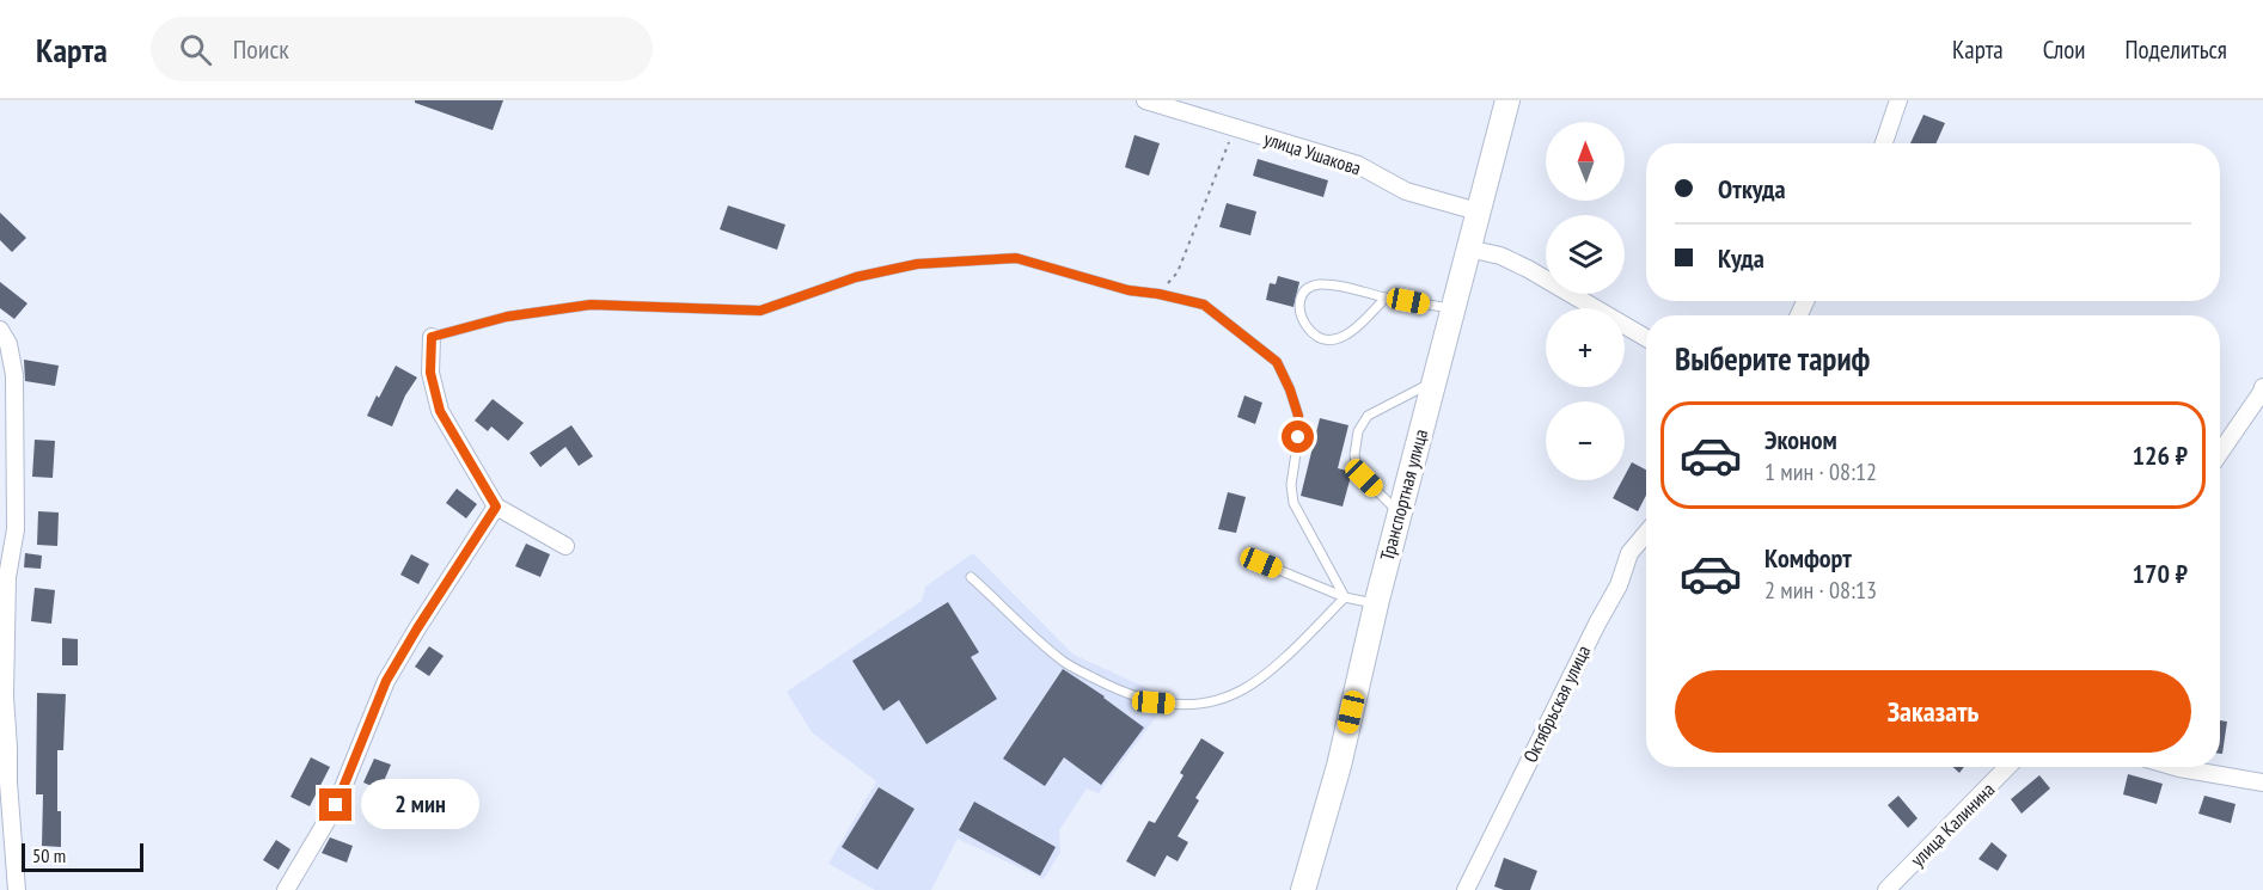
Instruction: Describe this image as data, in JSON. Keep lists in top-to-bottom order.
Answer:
{
  "streets": {
    "main road": ["Транспортная улица"],
    "street": ["улица Ушакова", "Октябрьская улица", "улица Калинина"]
  },
  "crossings": [
    ["улица Ушакова", "Транспортная улица"]
  ],
  "scale_bar": "50 m",
  "north": "top",
  "page": {
    "header": "Карта",
    "search": "Поиск",
    "nav": ["Карта", "Слои", "Поделиться"],
    "map_buttons": ["+", "−"],
    "banner": ["Откуда", "Куда"],
    "heading": "Выберите тариф",
    "list": [
      {
        "name": "Эконом",
        "note": "1 мин · 08:12",
        "value": "126 ₽"
      },
      {
        "name": "Комфорт",
        "note": "2 мин · 08:13",
        "value": "170 ₽"
      }
    ],
    "buttons": "Заказать",
    "bubble": "2 мин",
    "scale": "50 m"
  }
}
